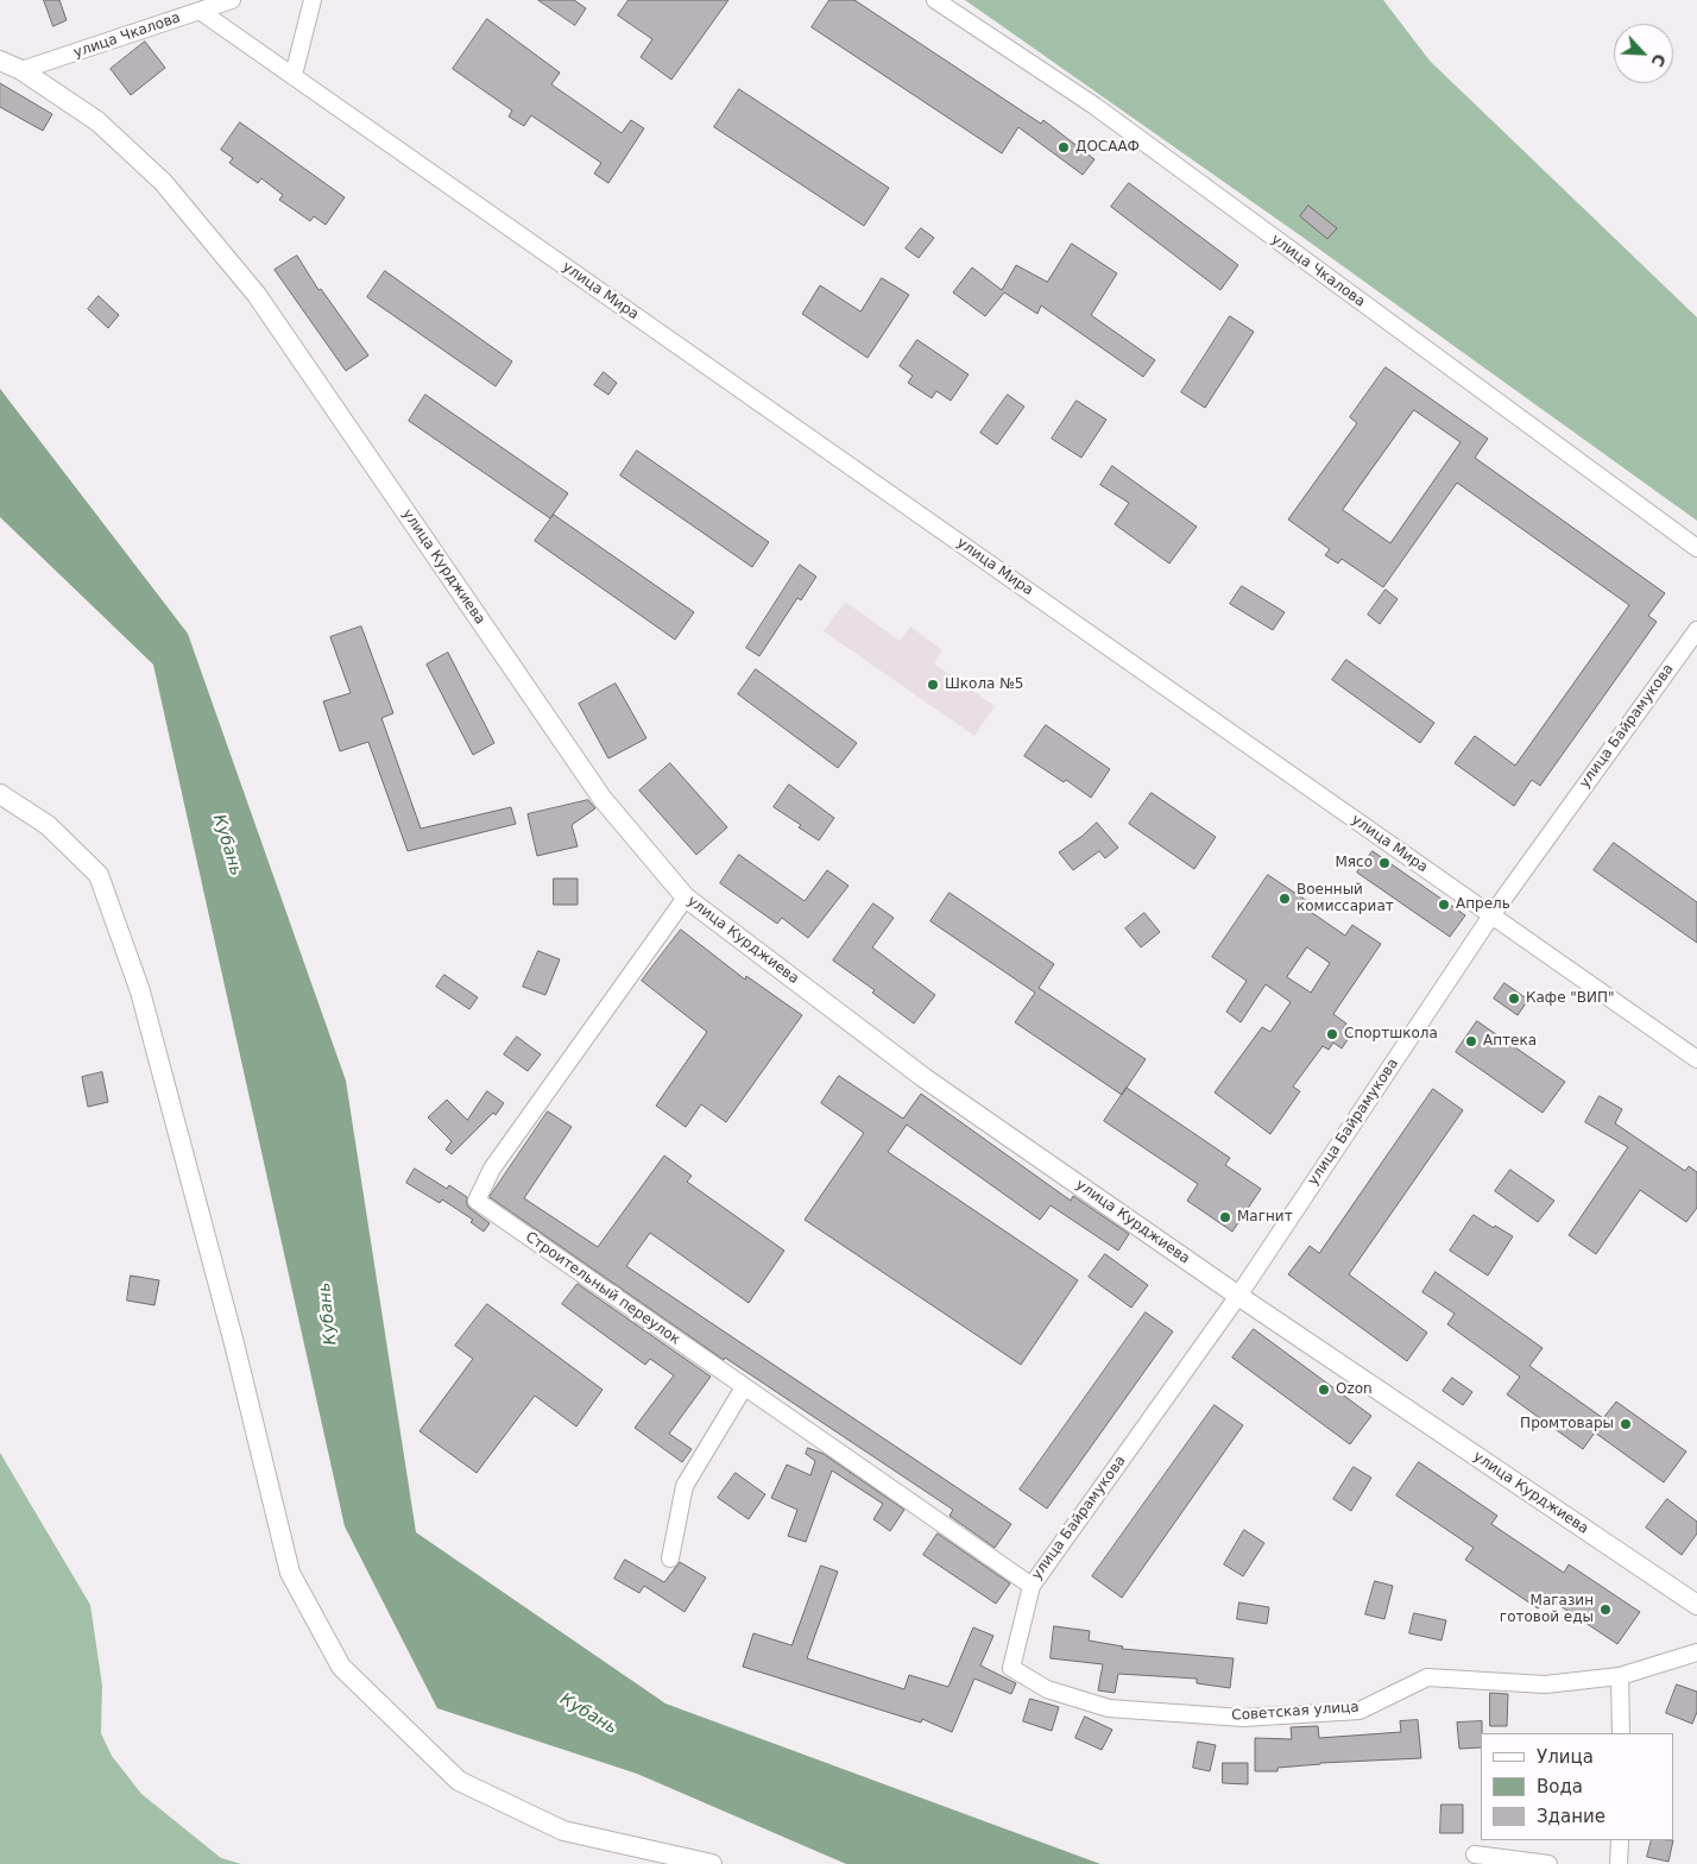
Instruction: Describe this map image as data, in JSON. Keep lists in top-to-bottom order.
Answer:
{
  "streets": {
    "street": [
      "улица Чкалова",
      "улица Мира",
      "улица Курджиева",
      "улица Байрамукова",
      "Строительный переулок",
      "Советская улица"
    ]
  },
  "crossings": [
    ["улица Чкалова", "улица Мира"],
    ["улица Чкалова", "улица Курджиева"],
    ["улица Мира", "улица Байрамукова"],
    ["улица Курджиева", "улица Байрамукова"],
    ["улица Курджиева", "Строительный переулок"],
    ["улица Байрамукова", "Строительный переулок"],
    ["улица Байрамукова", "Советская улица"],
    ["Строительный переулок", "Советская улица"]
  ],
  "water": ["Кубань"],
  "places": [
    "ДОСААФ",
    "Школа №5",
    "Мясо",
    "Военный комиссариат",
    "Апрель",
    "Кафе \"ВИП\"",
    "Спортшкола",
    "Аптека",
    "Магнит",
    "Ozon",
    "Промтовары",
    "Магазин готовой еды"
  ],
  "legend": ["Улица", "Вода", "Здание"],
  "north": "bottom right"
}
